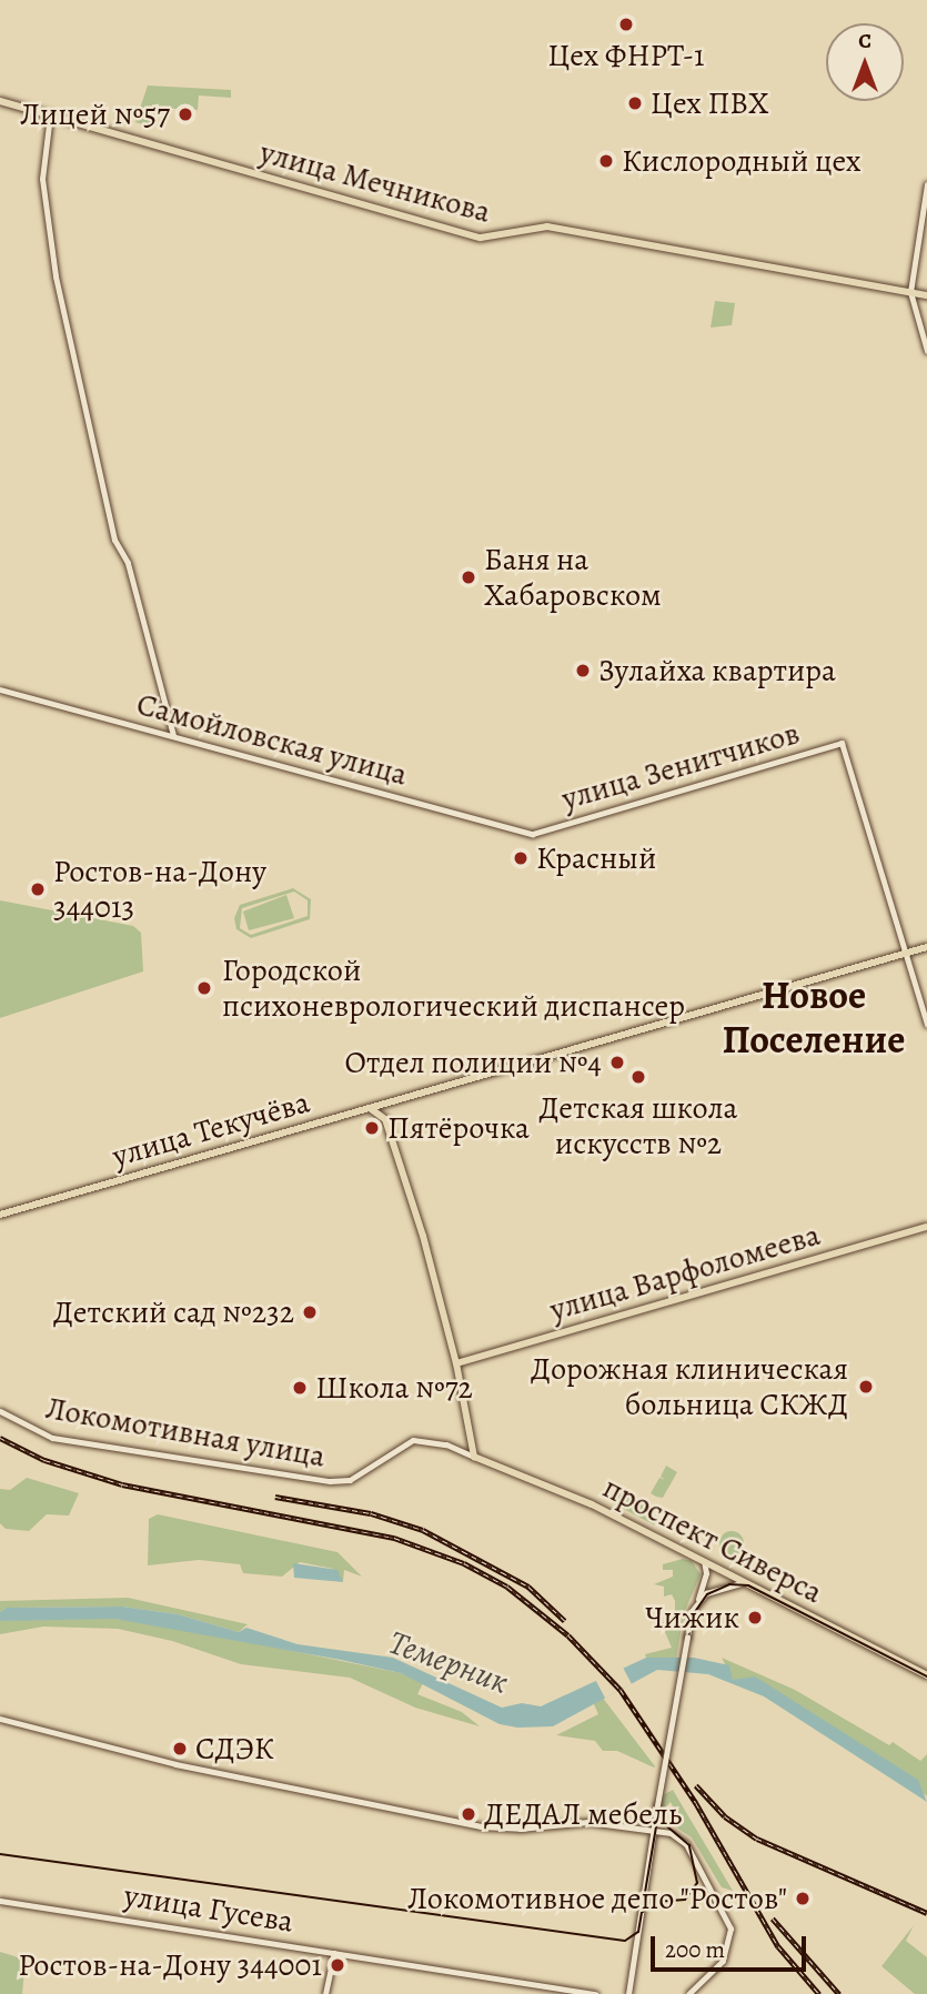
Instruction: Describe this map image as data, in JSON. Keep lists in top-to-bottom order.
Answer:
{
  "streets": {
    "main road": [
      "улица Мечникова",
      "улица Текучёва",
      "улица Варфоломеева",
      "проспект Сиверса"
    ],
    "street": [
      "Самойловская улица",
      "улица Зенитчиков",
      "Локомотивная улица",
      "улица Гусева"
    ]
  },
  "crossings": [
    ["Самойловская улица", "улица Зенитчиков"],
    ["улица Зенитчиков", "улица Текучёва"],
    ["Локомотивная улица", "проспект Сиверса"]
  ],
  "districts": ["Новое Поселение"],
  "water": ["Темерник"],
  "places": [
    "Цех ФНРТ-1",
    "Цех ПВХ",
    "Лицей №57",
    "Кислородный цех",
    "Баня на Хабаровском",
    "Зулайха квартира",
    "Красный",
    "Ростов-на-Дону 344013",
    "Городской психоневрологический диспансер",
    "Отдел полиции №4",
    "Детская школа искусств №2",
    "Пятёрочка",
    "Детский сад №232",
    "Дорожная клиническая больница СКЖД",
    "Школа №72",
    "Чижик",
    "СДЭК",
    "ДЕДАЛ мебель",
    "Локомотивное депо \"Ростов\"",
    "Ростов-на-Дону 344001"
  ],
  "scale_bar": "200 m",
  "north": "top"
}
